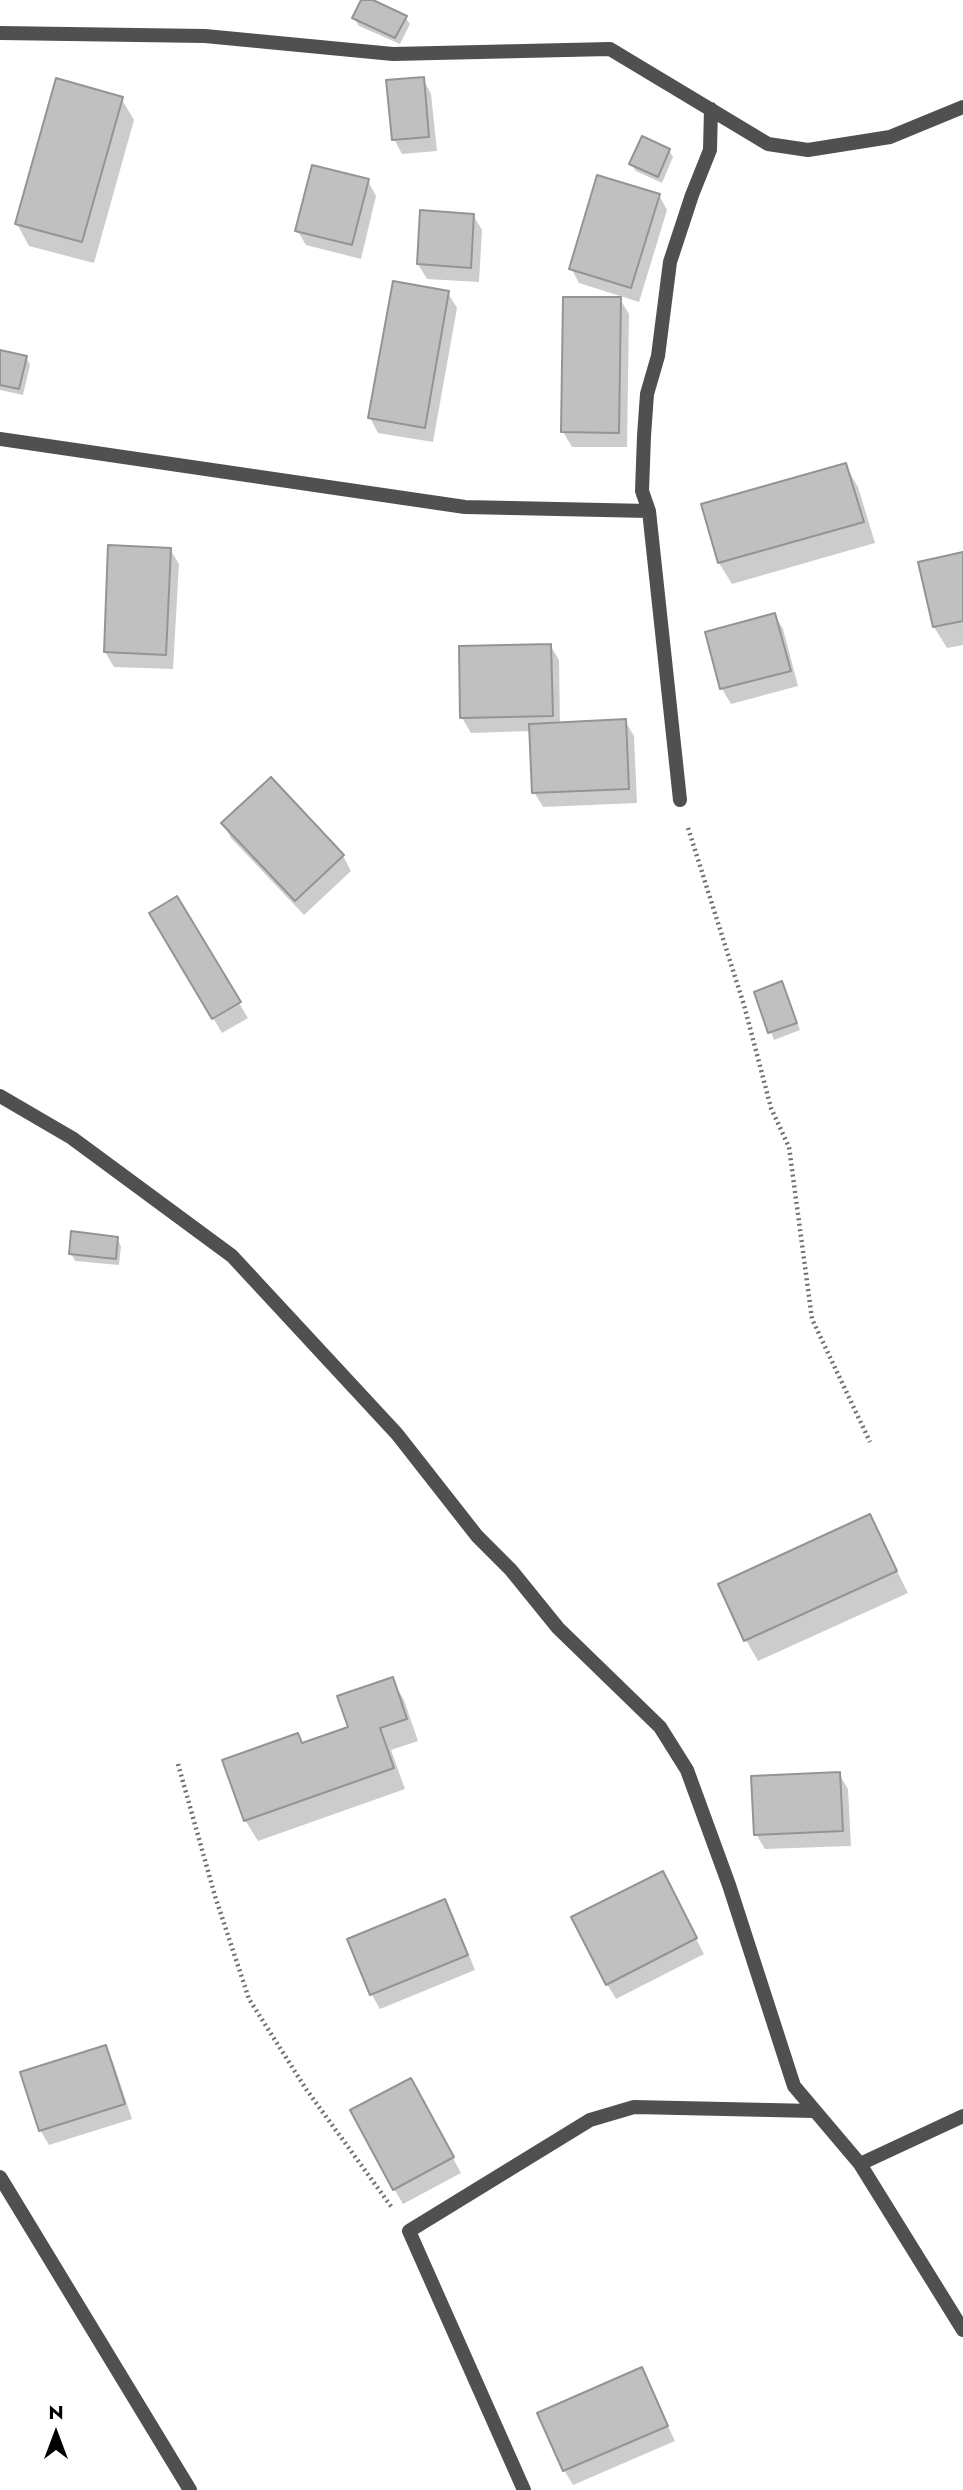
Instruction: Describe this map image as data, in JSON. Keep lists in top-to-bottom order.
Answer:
{
  "north": "top"
}
